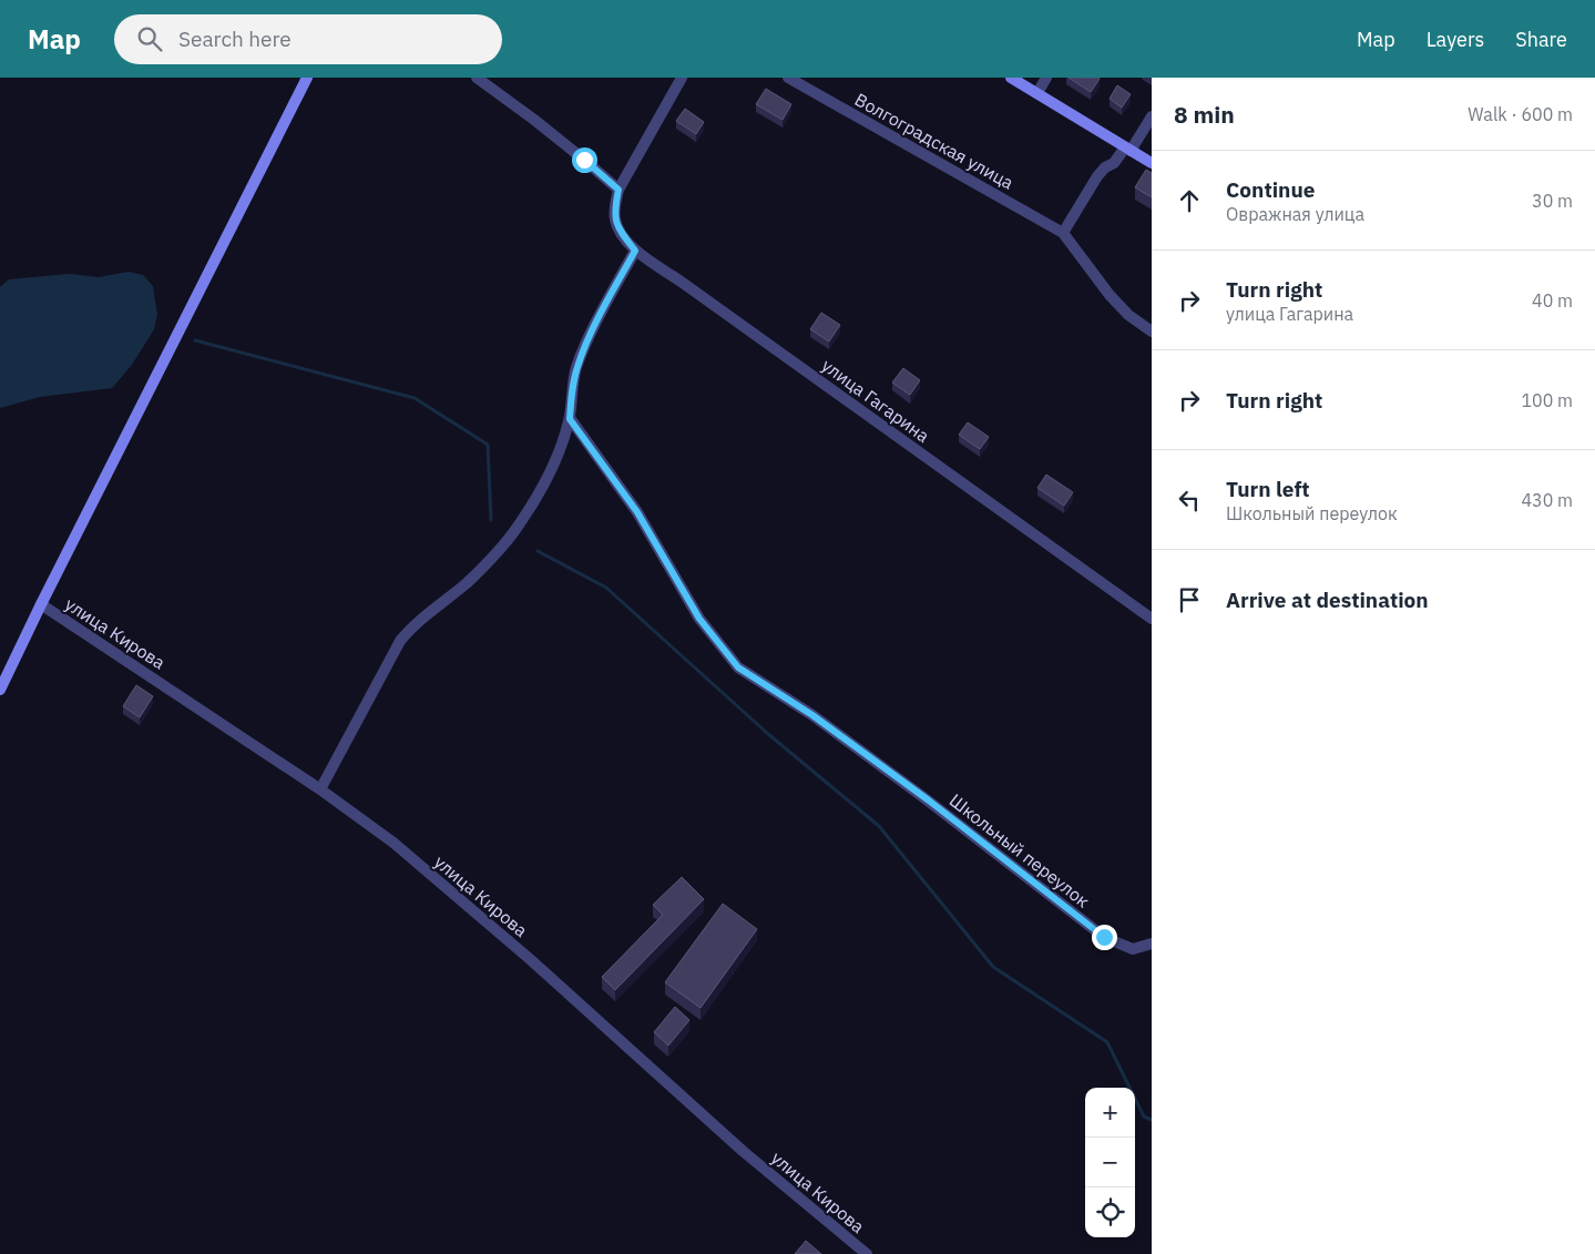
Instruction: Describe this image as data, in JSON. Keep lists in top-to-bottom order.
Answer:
{
  "streets": {
    "street": [
      "Волгоградская улица",
      "улица Гагарина",
      "улица Кирова",
      "Школьный переулок"
    ]
  },
  "page": {
    "header": "Map",
    "search": "Search here",
    "nav": ["Map", "Layers", "Share"],
    "heading": ["8 min", "Walk · 600 m"],
    "list": [
      ["Continue", "Овражная улица", "30 m"],
      ["Turn right", "улица Гагарина", "40 m"],
      ["Turn right", "100 m"],
      ["Turn left", "Школьный переулок", "430 m"],
      "Arrive at destination"
    ],
    "map_buttons": ["+", "−"]
  }
}
